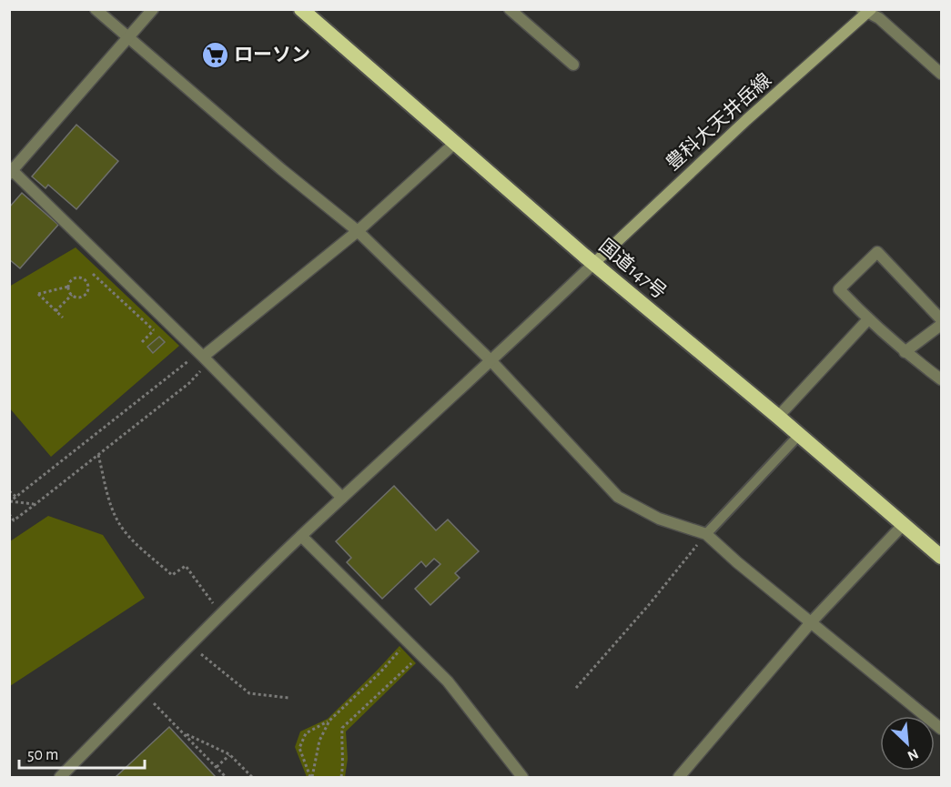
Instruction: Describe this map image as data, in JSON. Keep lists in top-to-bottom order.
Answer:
{
  "streets": {
    "highway": ["国道147号"],
    "main road": ["豊科大天井岳線"]
  },
  "crossings": [
    ["豊科大天井岳線", "国道147号"]
  ],
  "places": {
    "supermarket": ["ローソン"]
  },
  "scale_bar": "50 m",
  "north": "bottom right"
}
